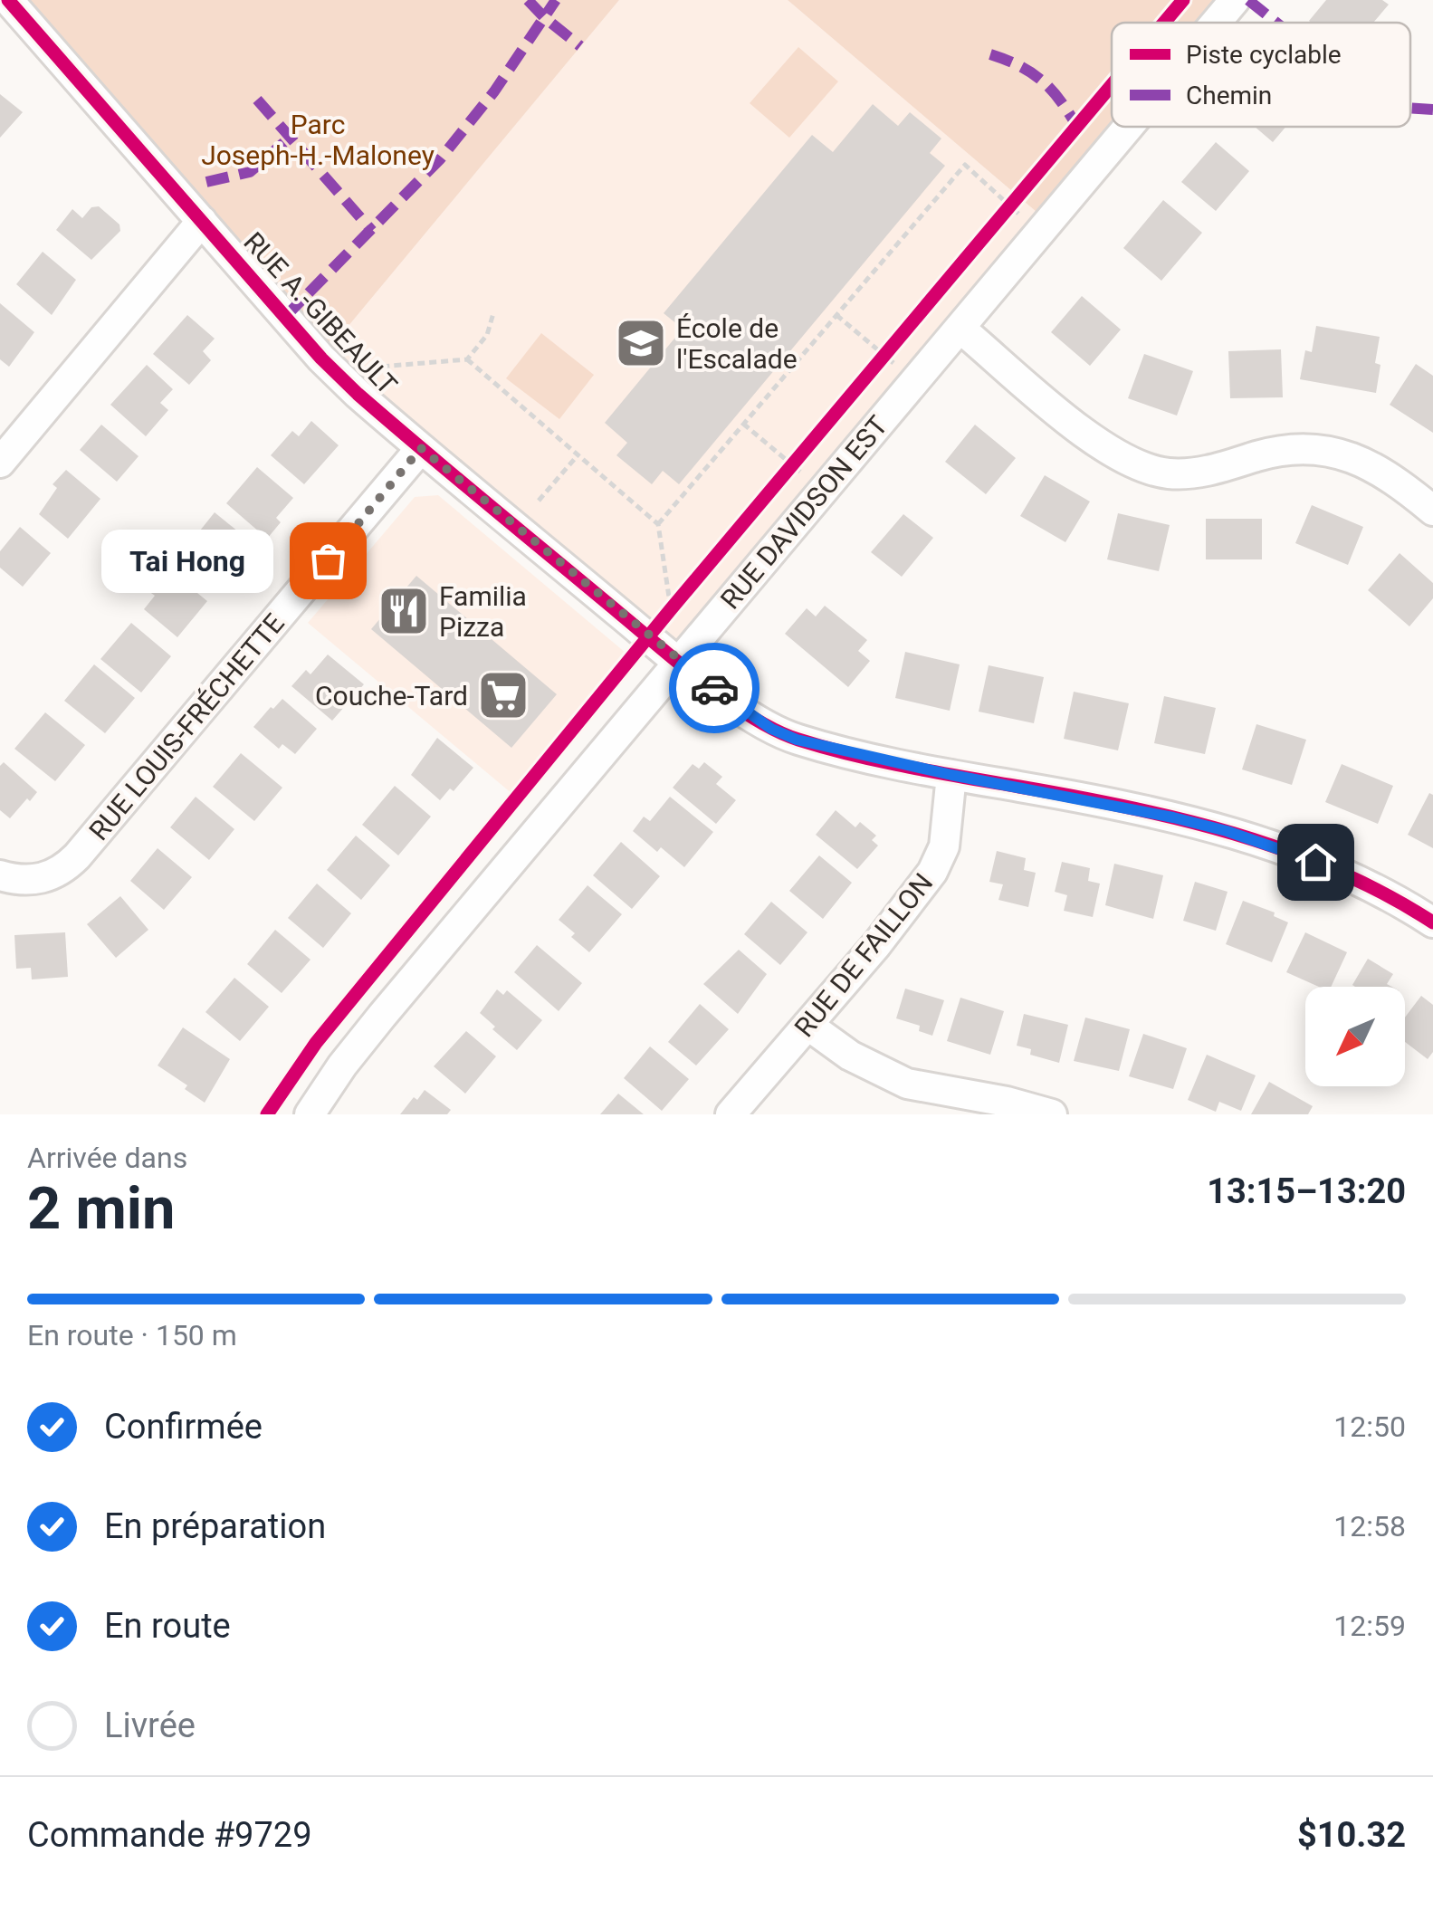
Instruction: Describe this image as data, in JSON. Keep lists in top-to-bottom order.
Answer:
{
  "streets": {
    "street": [
      "RUE A.-GIBEAULT",
      "RUE DAVIDSON EST",
      "RUE LOUIS-FRÉCHETTE",
      "RUE DE FAILLON"
    ]
  },
  "crossings": [
    ["RUE A.-GIBEAULT", "RUE DAVIDSON EST"],
    ["RUE A.-GIBEAULT", "RUE LOUIS-FRÉCHETTE"],
    ["RUE A.-GIBEAULT", "RUE DE FAILLON"]
  ],
  "parks": ["Parc Joseph-H.-Maloney"],
  "places": {
    "school or university": ["École de l'Escalade"],
    "other": ["Tai Hong"],
    "restaurant": ["Familia Pizza"],
    "supermarket": ["Couche-Tard"]
  },
  "legend": ["Piste cyclable", "Chemin"],
  "north": "bottom left",
  "page": {
    "bubble": "Tai Hong",
    "heading": ["2 min", "Arrivée dans", "13:15–13:20"],
    "panel": ["Commande #9729", "$10.32"],
    "bar": "En route · 150 m",
    "list": [
      ["Confirmée", "12:50"],
      ["En préparation", "12:58"],
      ["En route", "12:59"],
      "Livrée"
    ]
  }
}
